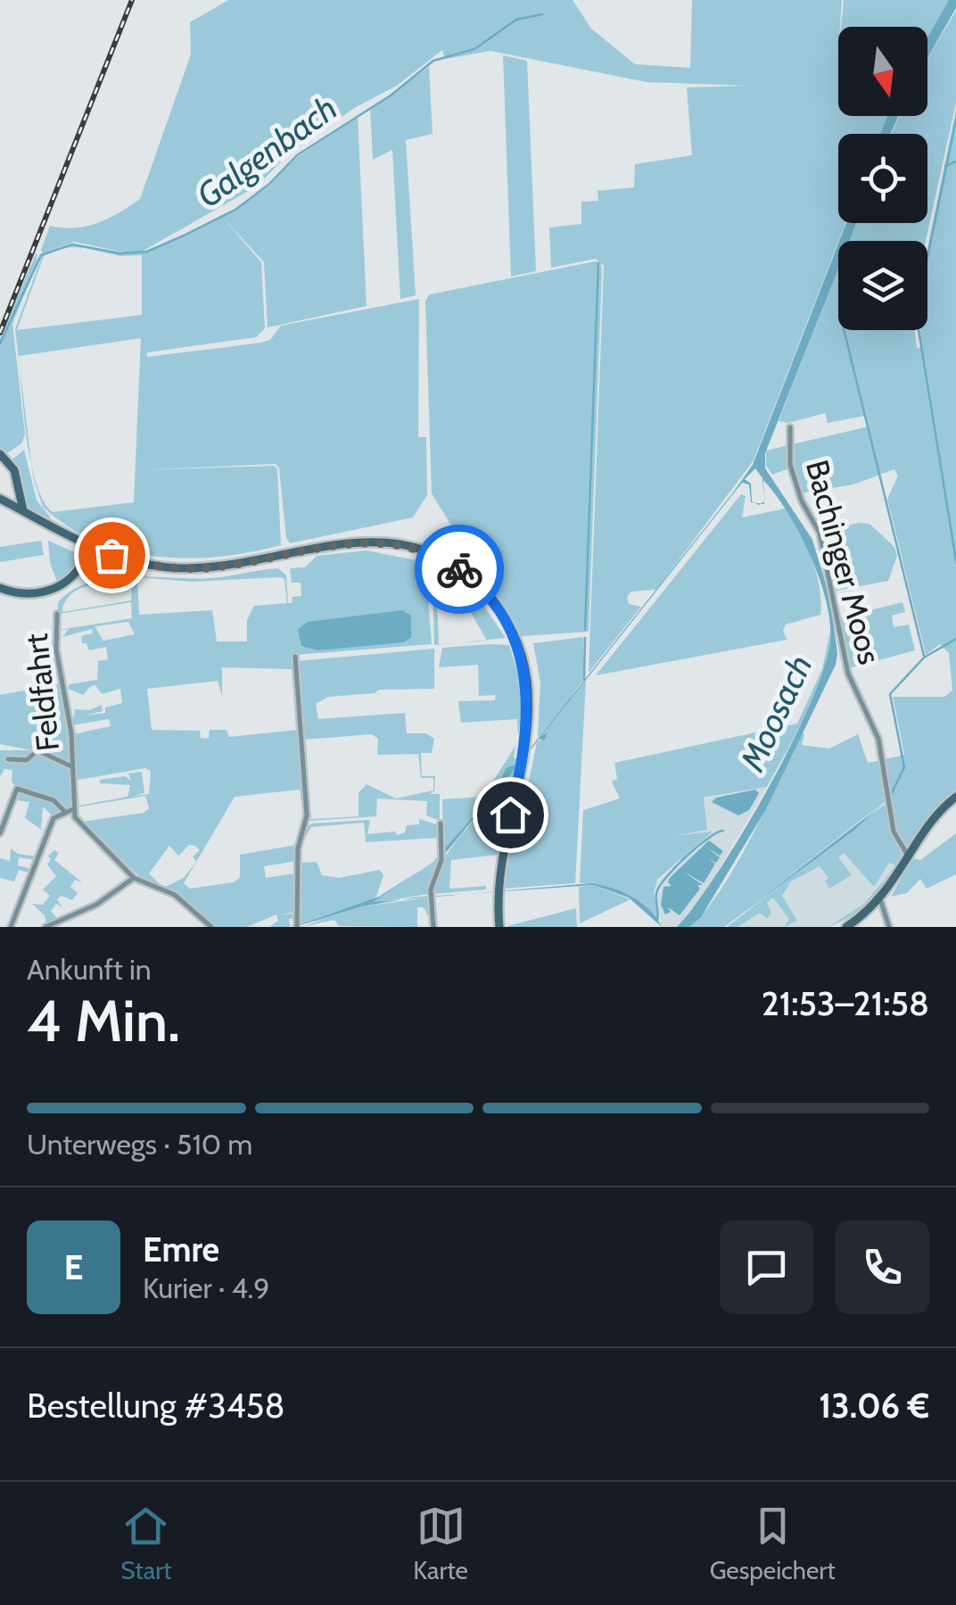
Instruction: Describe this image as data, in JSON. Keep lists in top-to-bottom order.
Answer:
{
  "streets": {
    "street": ["Bachinger Moos", "Feldfahrt"]
  },
  "water": ["Galgenbach", "Moosach"],
  "north": "bottom",
  "page": {
    "heading": ["4 Min.", "Ankunft in", "21:53–21:58"],
    "panel": [
      "Emre",
      "Kurier · 4.9",
      "Bestellung #3458",
      "13.06 €"
    ],
    "bar": "Unterwegs · 510 m",
    "round": "E",
    "tabs": ["Start", "Karte", "Gespeichert"]
  }
}
